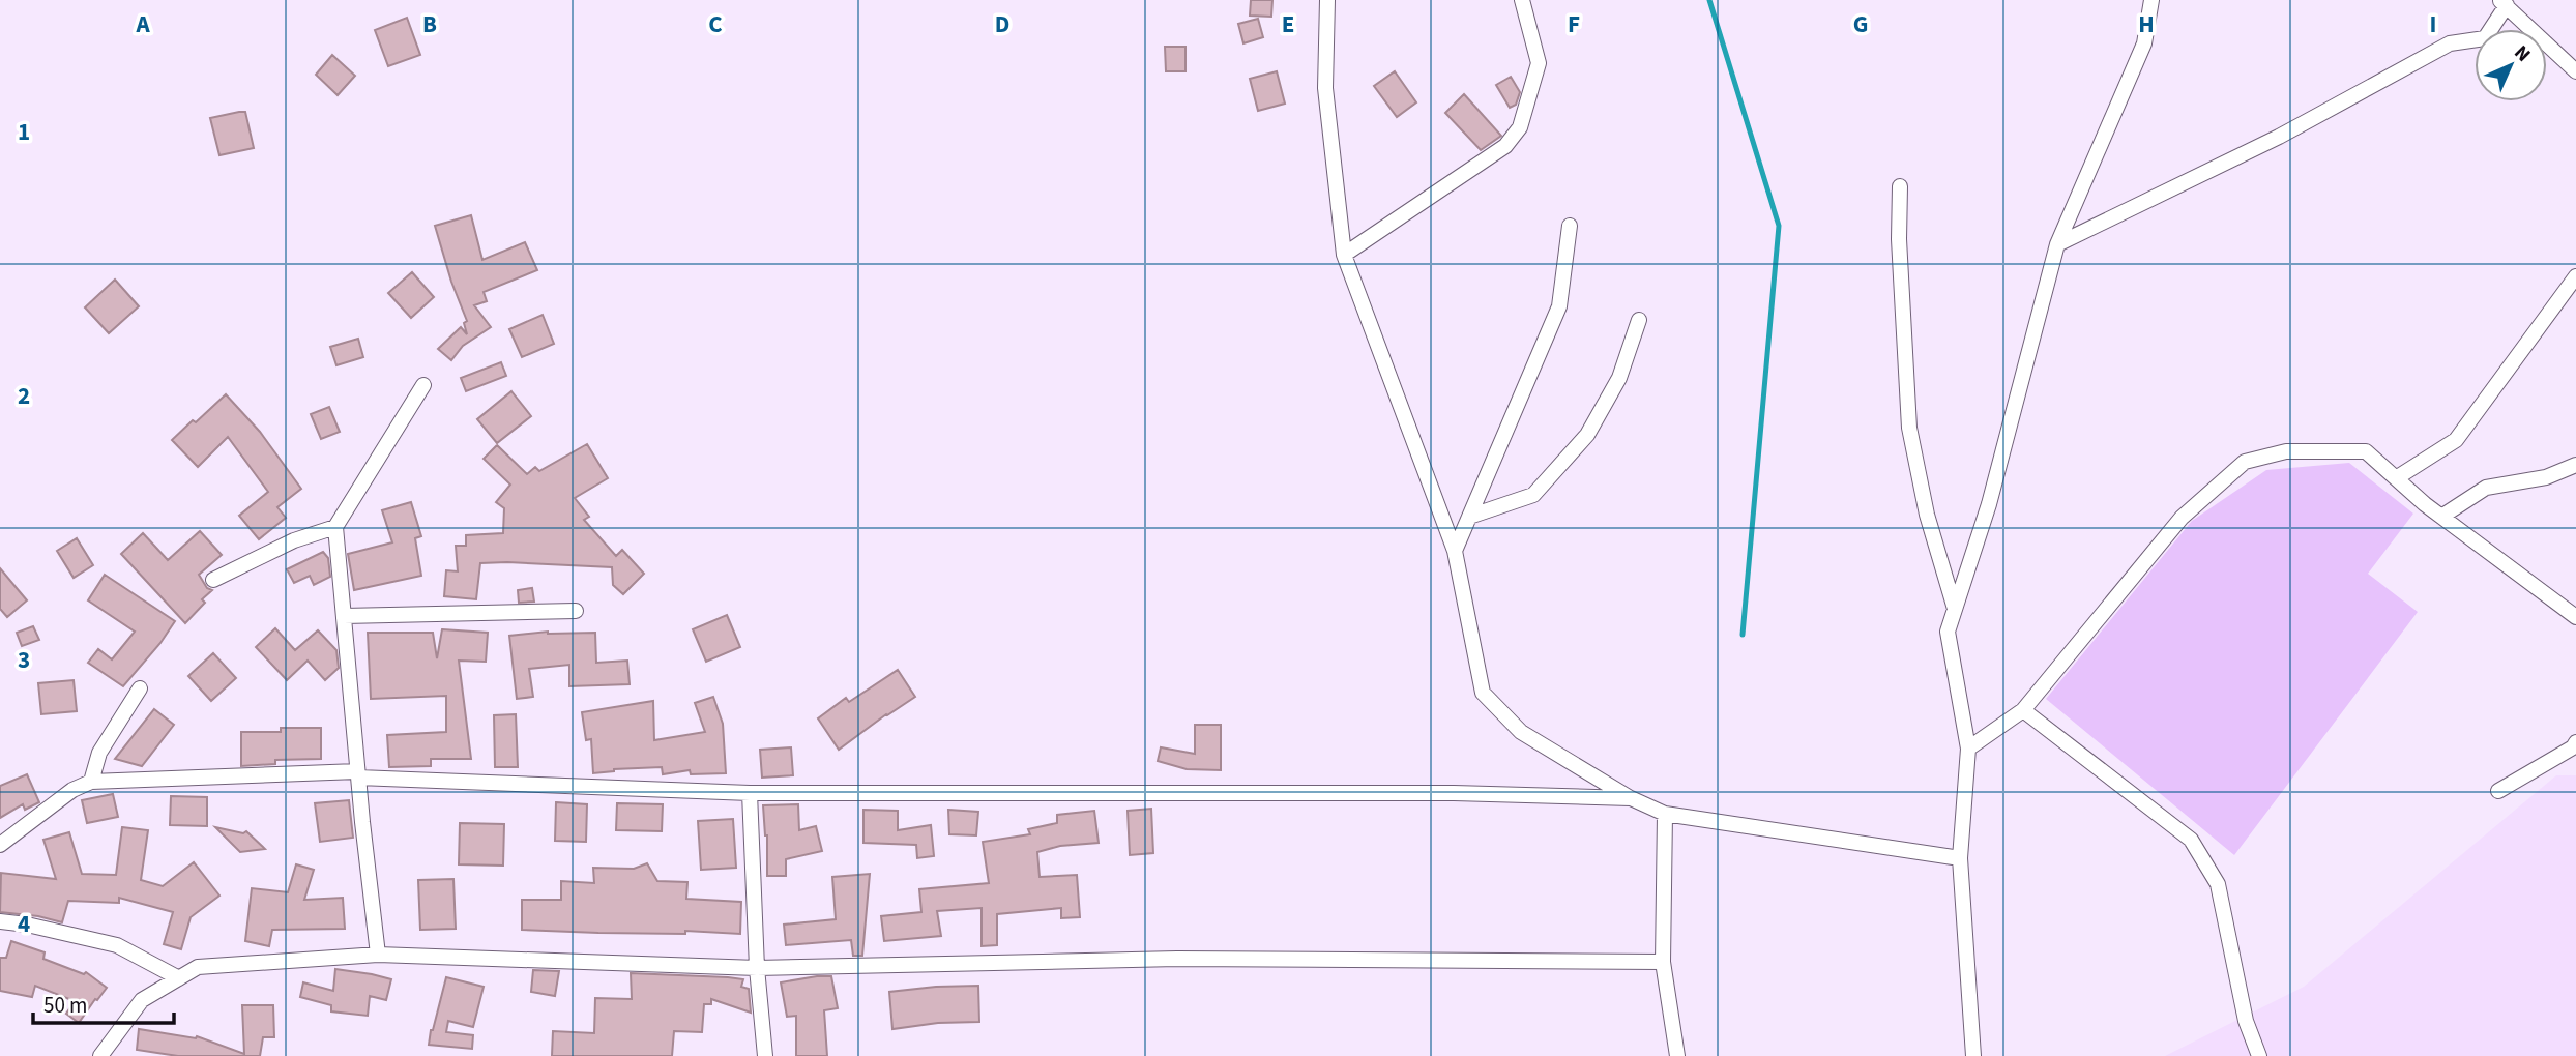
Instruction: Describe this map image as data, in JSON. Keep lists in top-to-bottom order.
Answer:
{
  "scale_bar": "50 m",
  "north": "top right",
  "grid": {
    "columns": [
      "A",
      "B",
      "C",
      "D",
      "E",
      "F",
      "G",
      "H",
      "I"
    ],
    "rows": [
      "1",
      "2",
      "3",
      "4"
    ]
  }
}
